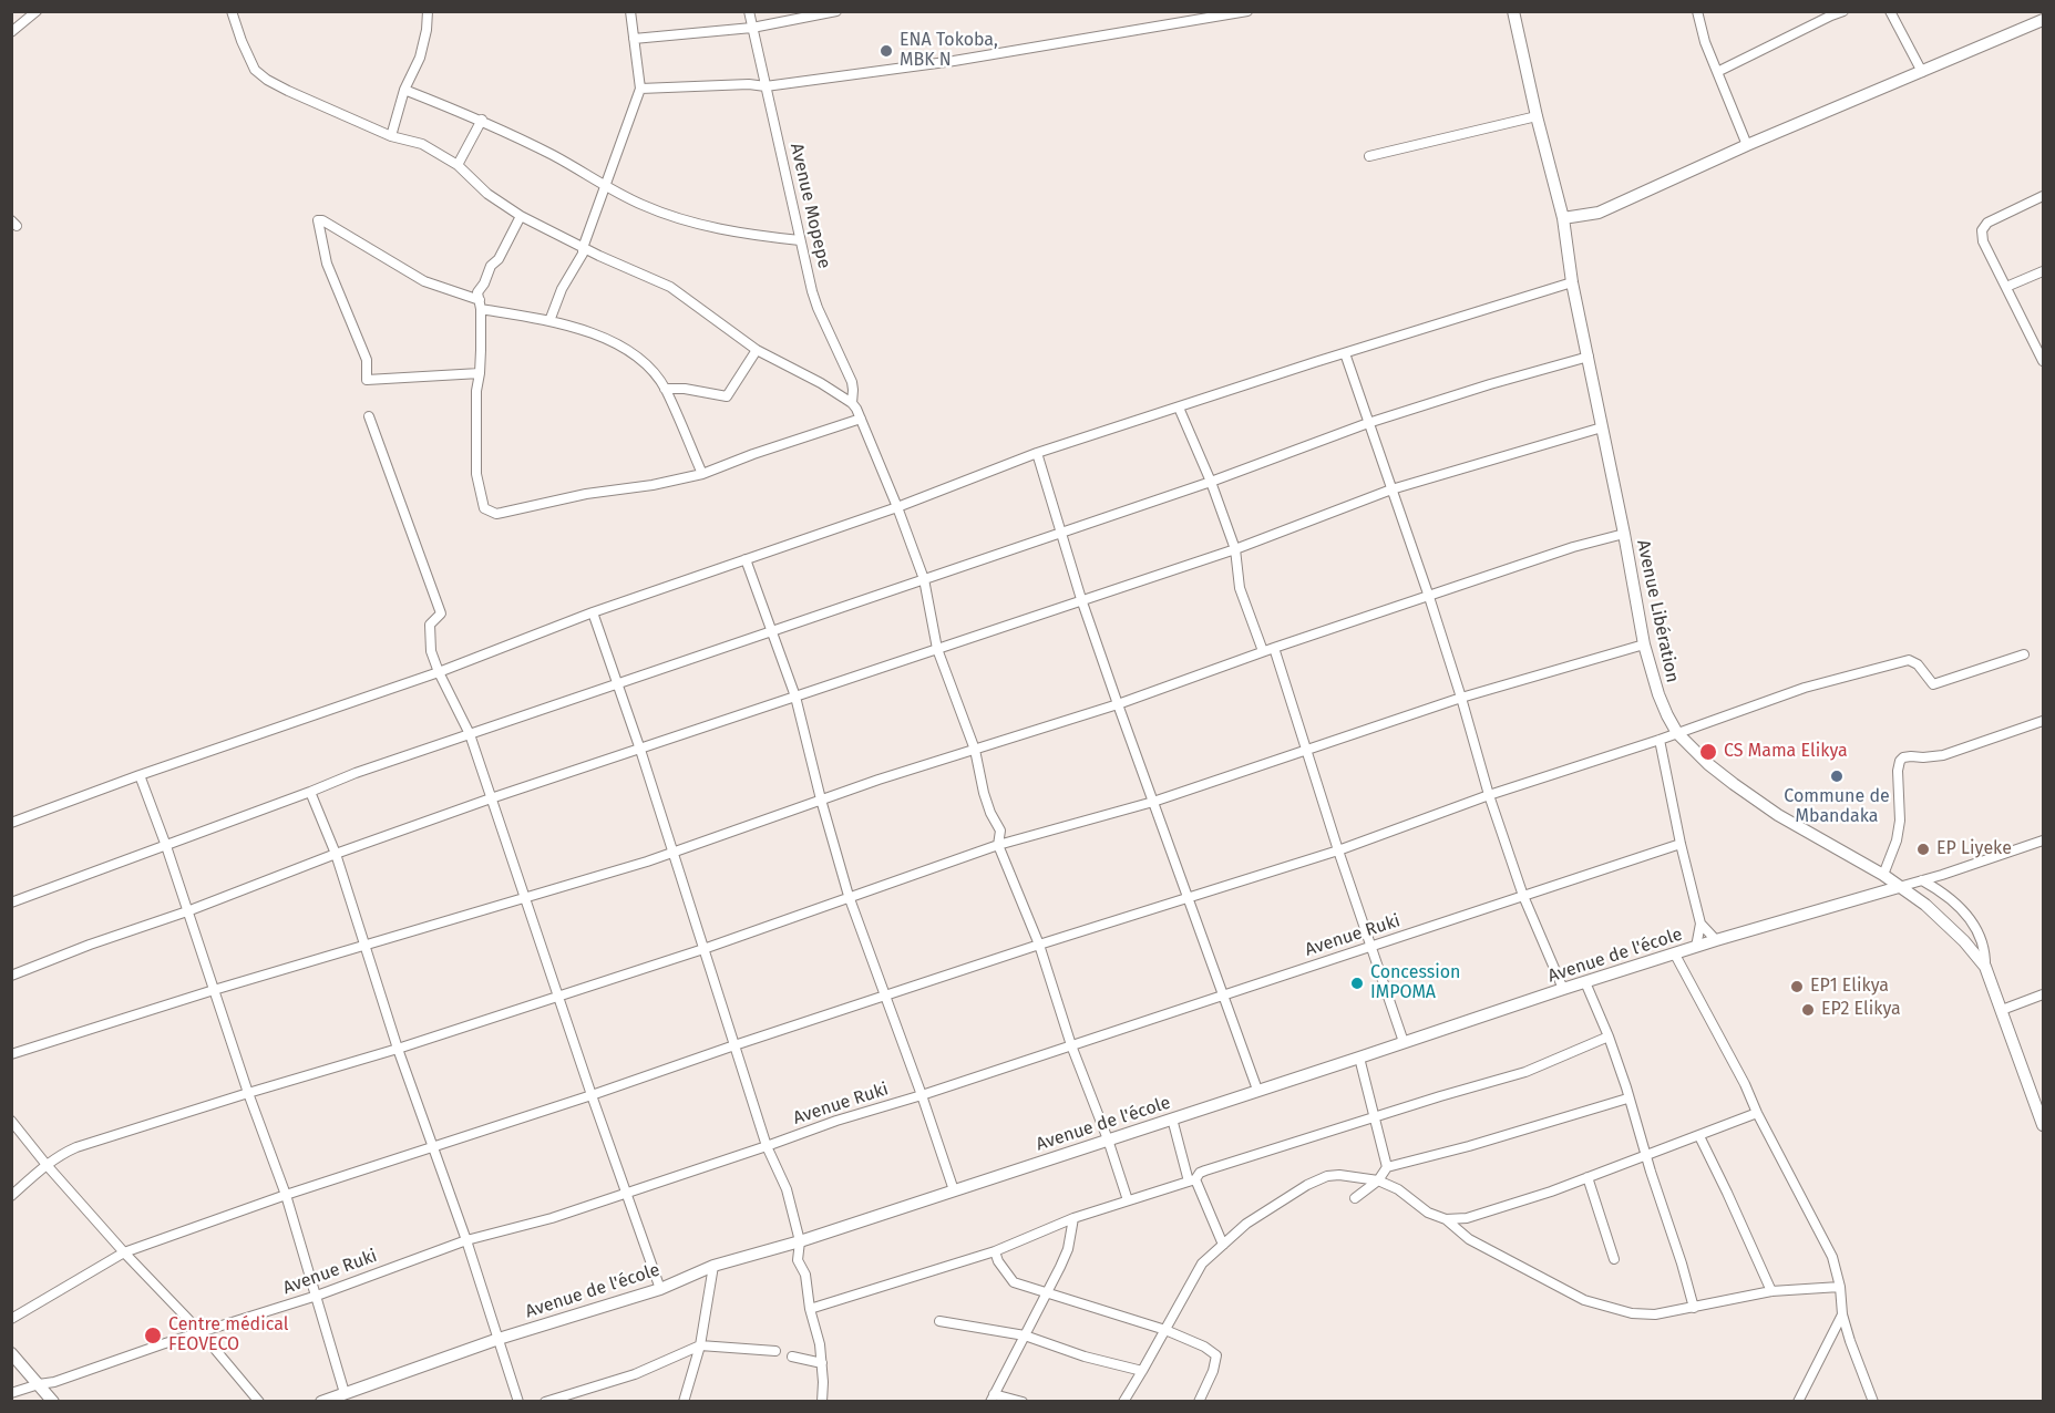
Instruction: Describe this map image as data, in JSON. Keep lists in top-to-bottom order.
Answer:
{
  "streets": {
    "street": [
      "Avenue Mopepe",
      "Avenue Libération",
      "Avenue Ruki",
      "Avenue de l'école"
    ]
  },
  "crossings": [
    ["Avenue Libération", "Avenue de l'école"]
  ],
  "places": [
    "ENA Tokoba, MBK N",
    "CS Mama Elikya",
    "Commune de Mbandaka",
    "EP Liyeke",
    "Concession IMPOMA",
    "EP1 Elikya",
    "EP2 Elikya",
    "Centre médical FEOVECO"
  ]
}
